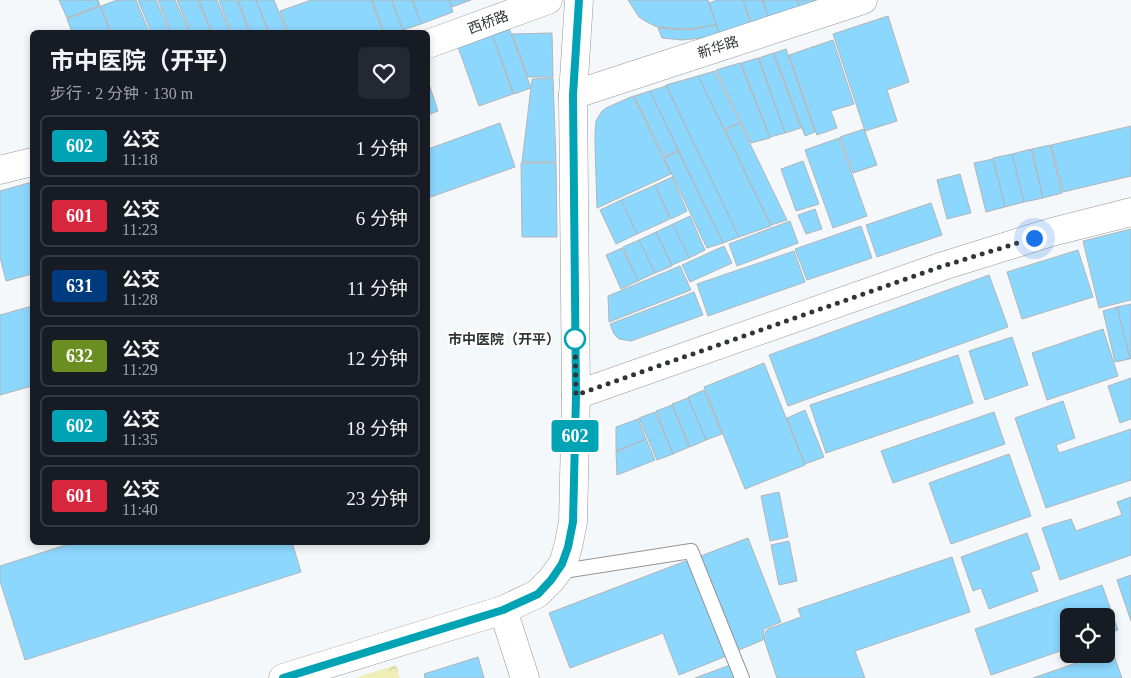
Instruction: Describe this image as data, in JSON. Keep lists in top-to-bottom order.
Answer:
{
  "streets": {
    "street": ["西桥路", "新华路"]
  },
  "places": ["市中医院（开平）"],
  "lines": ["bus line 602"],
  "page": {
    "on_map": "602",
    "heading": ["市中医院（开平）", "步行 · 2 分钟 · 130 m"],
    "list": [
      {
        "mark": "602",
        "name": "公交",
        "note": "11:18",
        "value": "1 分钟"
      },
      {
        "mark": "601",
        "name": "公交",
        "note": "11:23",
        "value": "6 分钟"
      },
      {
        "mark": "631",
        "name": "公交",
        "note": "11:28",
        "value": "11 分钟"
      },
      {
        "mark": "632",
        "name": "公交",
        "note": "11:29",
        "value": "12 分钟"
      },
      {
        "mark": "602",
        "name": "公交",
        "note": "11:35",
        "value": "18 分钟"
      },
      {
        "mark": "601",
        "name": "公交",
        "note": "11:40",
        "value": "23 分钟"
      }
    ]
  }
}
